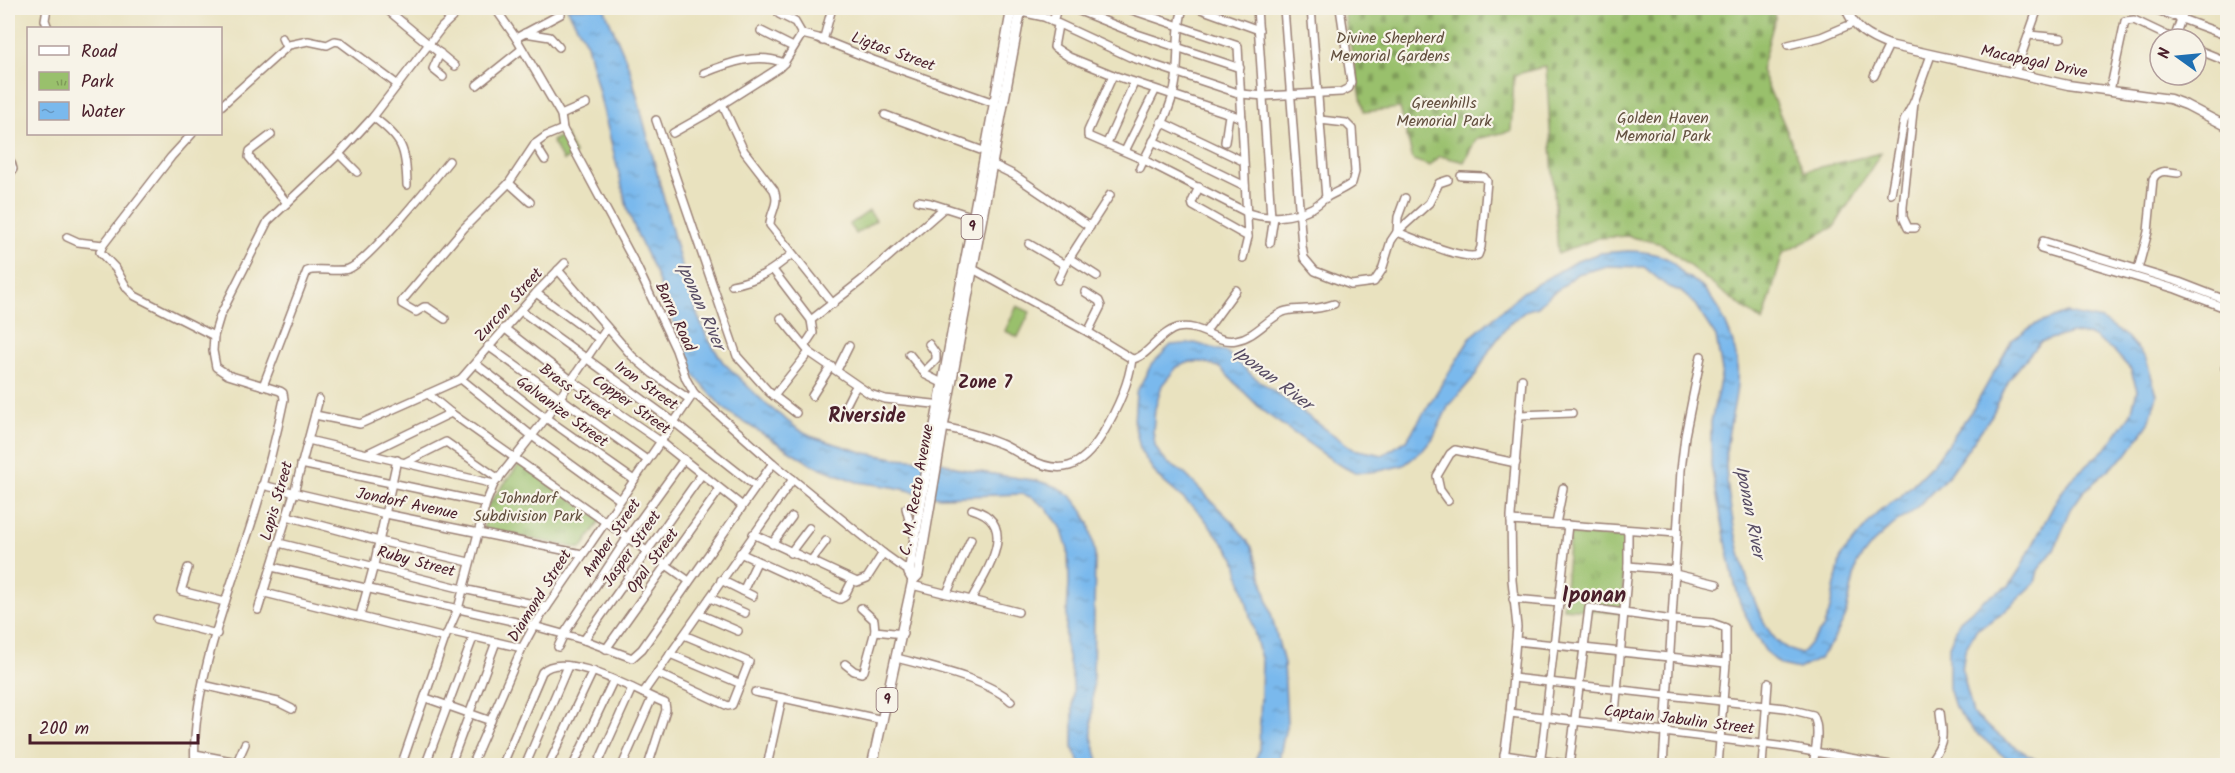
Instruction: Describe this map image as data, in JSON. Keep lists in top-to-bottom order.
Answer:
{
  "streets": {
    "highway": ["9", "C. M. Recto Avenue"],
    "main road": ["Macapagal Drive"],
    "street": [
      "Ligtas Street",
      "Zurcon Street",
      "Barra Road",
      "Iron Street",
      "Brass Street",
      "Copper Street",
      "Galvanize Street",
      "Lapis Street",
      "Jondorf Avenue",
      "Amber Street",
      "Jasper Street",
      "Opal Street",
      "Ruby Street",
      "Diamond Street",
      "Captain Jabulin Street"
    ]
  },
  "crossings": [
    ["Ligtas Street", "C. M. Recto Avenue"],
    ["9", "Barra Road"],
    ["9", "C. M. Recto Avenue"],
    ["Zurcon Street", "Barra Road"],
    ["Zurcon Street", "Iron Street"],
    ["Zurcon Street", "Brass Street"],
    ["Zurcon Street", "Copper Street"],
    ["Zurcon Street", "Galvanize Street"],
    ["Zurcon Street", "Lapis Street"],
    ["Zurcon Street", "Diamond Street"],
    ["Barra Road", "C. M. Recto Avenue"],
    ["Barra Road", "Diamond Street"],
    ["Iron Street", "Diamond Street"],
    ["Brass Street", "Diamond Street"],
    ["Copper Street", "Amber Street"],
    ["Copper Street", "Jasper Street"],
    ["Copper Street", "Opal Street"],
    ["Copper Street", "Diamond Street"],
    ["Galvanize Street", "Diamond Street"],
    ["Lapis Street", "Jondorf Avenue"],
    ["Lapis Street", "Ruby Street"],
    ["Jondorf Avenue", "Diamond Street"],
    ["Ruby Street", "Diamond Street"]
  ],
  "districts": ["Zone 7", "Riverside", "Iponan"],
  "water": ["Iponan River"],
  "parks": [
    "Divine Shepherd Memorial Gardens",
    "Greenhills Memorial Park",
    "Golden Haven Memorial Park",
    "Johndorf Subdivision Park"
  ],
  "legend": ["Road", "Park", "Water"],
  "scale_bar": "200 m",
  "north": "left"
}
